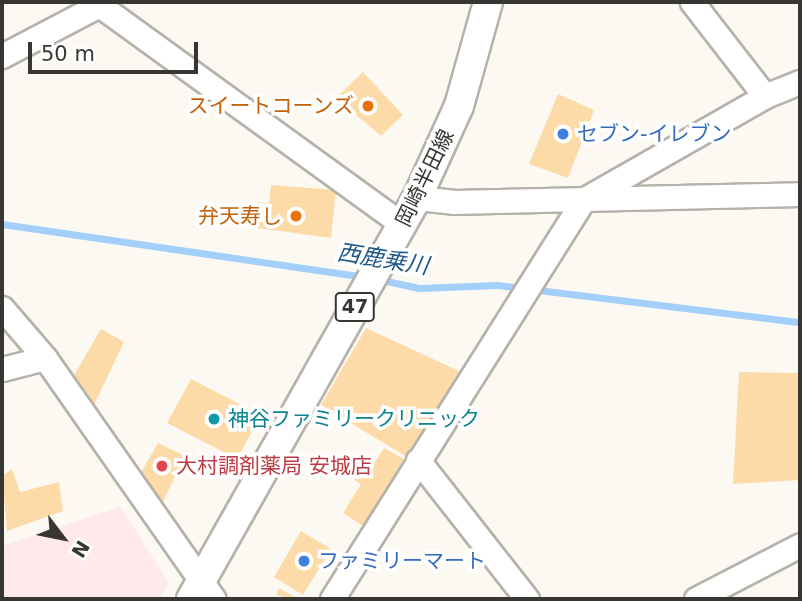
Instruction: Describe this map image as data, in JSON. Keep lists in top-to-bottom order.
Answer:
{
  "streets": {
    "main road": ["岡崎半田線", "47"]
  },
  "water": ["西鹿乗川"],
  "places": [
    "スイートコーンズ",
    "セブン-イレブン",
    "弁天寿し",
    "神谷ファミリークリニック",
    "大村調剤薬局 安城店",
    "ファミリーマート"
  ],
  "scale_bar": "50 m",
  "north": "bottom right"
}
